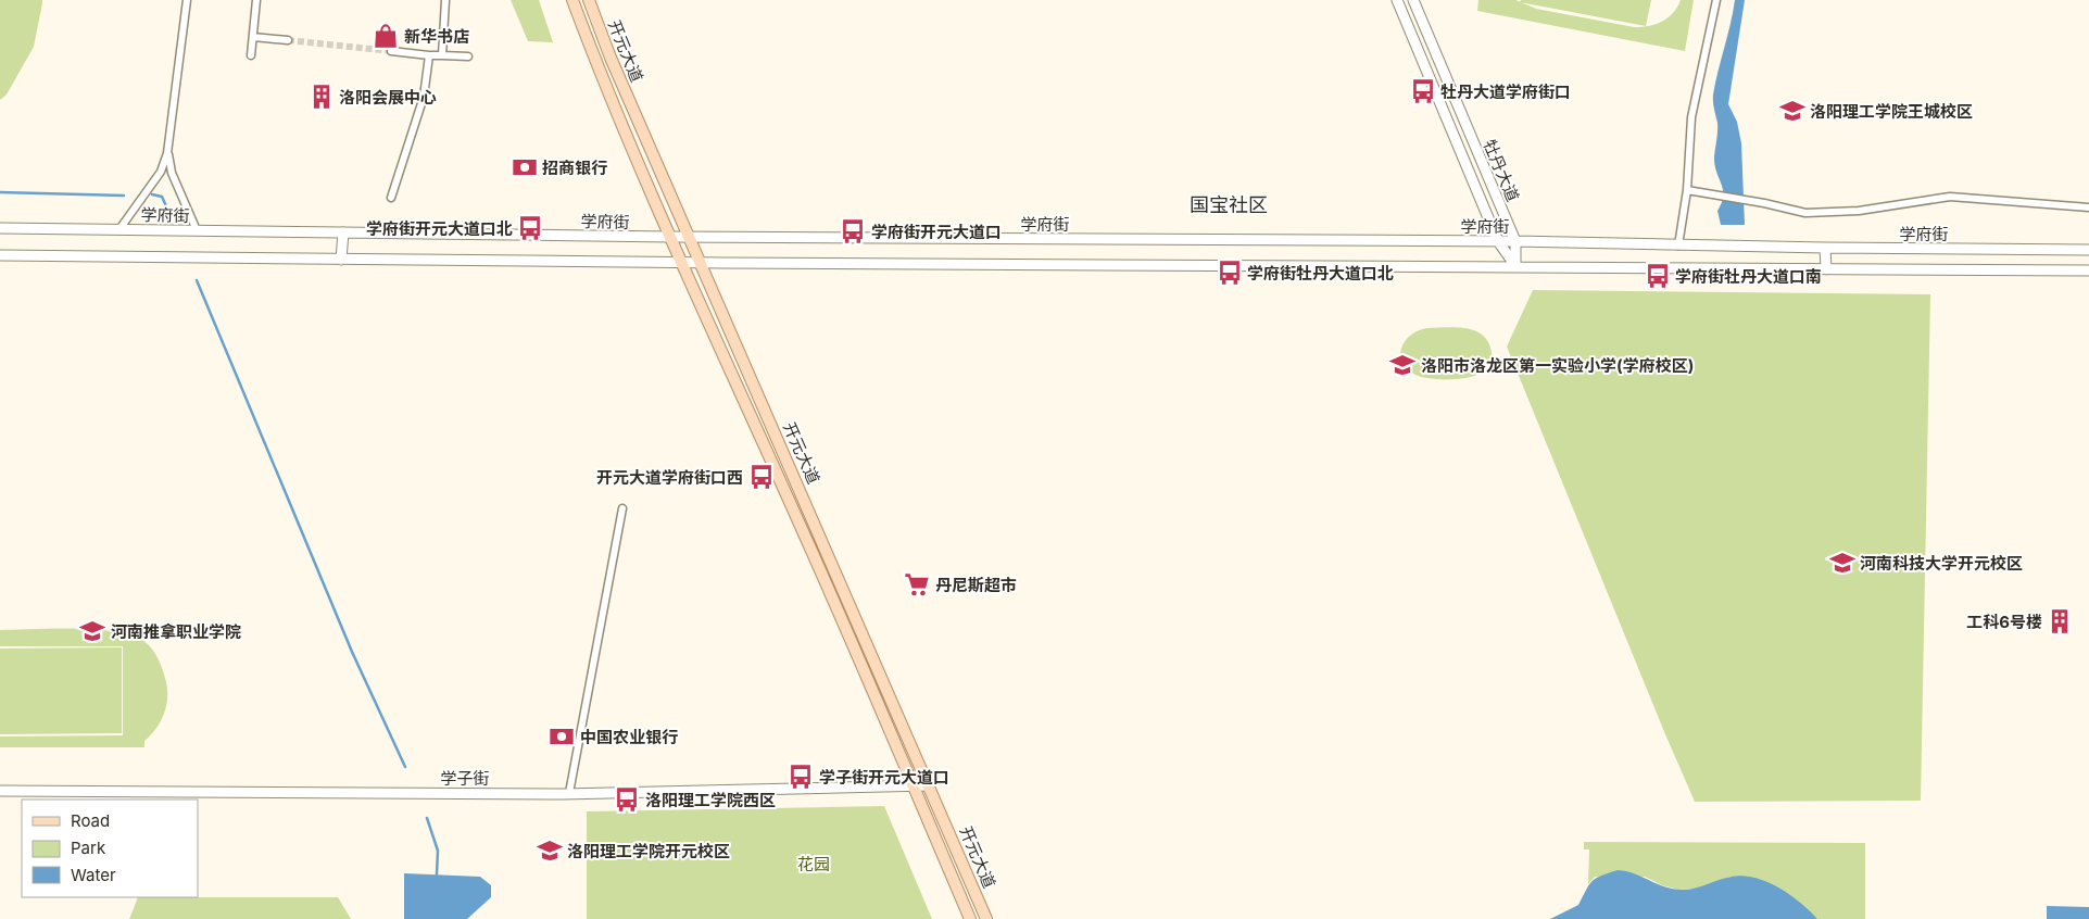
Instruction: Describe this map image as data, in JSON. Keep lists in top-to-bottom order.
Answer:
{
  "streets": {
    "main road": [
      "开元大道",
      "牡丹大道",
      "学府街",
      "学子街"
    ]
  },
  "crossings": [
    ["开元大道", "学府街"],
    ["开元大道", "学子街"],
    ["牡丹大道", "学府街"]
  ],
  "districts": ["国宝社区"],
  "parks": ["花园"],
  "places": {
    "shop": ["新华书店"],
    "bus stop": [
      "牡丹大道学府街口",
      "学府街开元大道口北",
      "学府街开元大道口",
      "学府街牡丹大道口北",
      "学府街牡丹大道口南",
      "开元大道学府街口西",
      "学子街开元大道口",
      "洛阳理工学院西区"
    ],
    "building": ["洛阳会展中心", "工科6号楼"],
    "school or university": [
      "洛阳理工学院王城校区",
      "洛阳市洛龙区第一实验小学(学府校区)",
      "河南科技大学开元校区",
      "河南推拿职业学院",
      "洛阳理工学院开元校区"
    ],
    "bank": ["招商银行", "中国农业银行"],
    "supermarket": ["丹尼斯超市"]
  },
  "legend": ["Road", "Park", "Water"]
}
